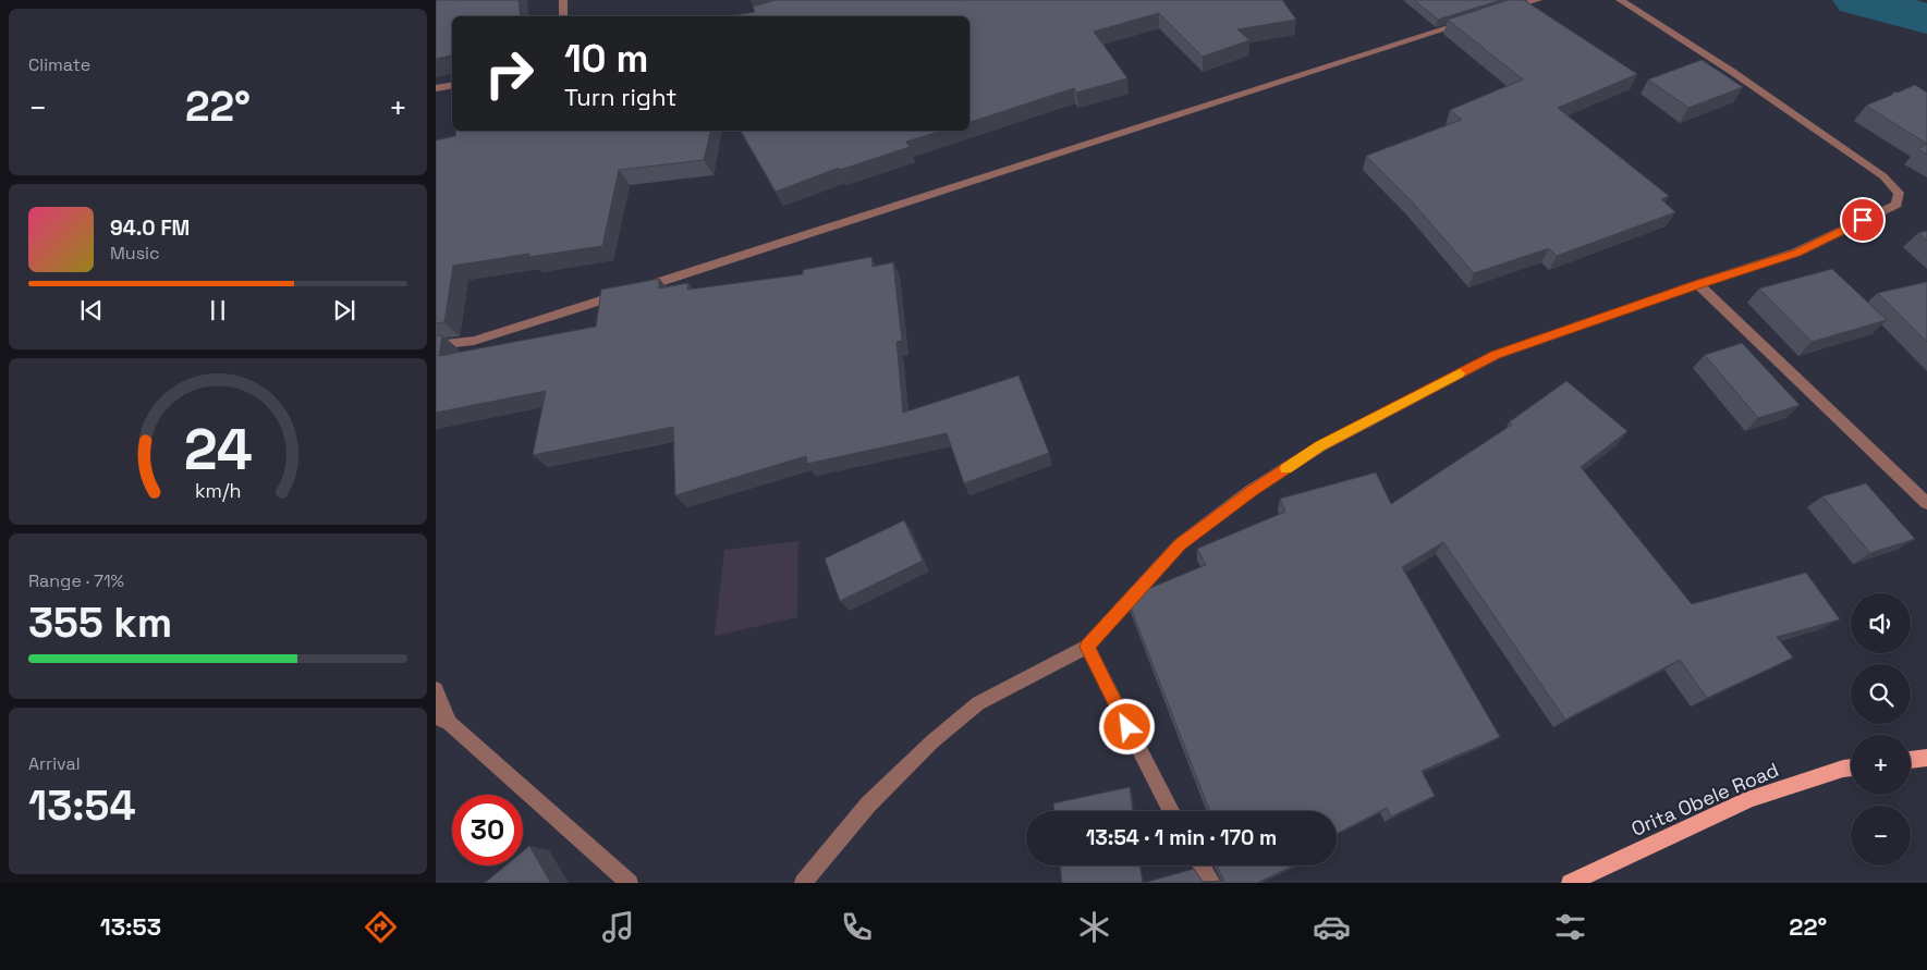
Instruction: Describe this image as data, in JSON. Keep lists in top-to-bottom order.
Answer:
{
  "streets": {
    "main road": ["Orita Obele Road"]
  },
  "page": {
    "tile": [
      "Climate",
      ["Range · 71%", "355 km"],
      ["Arrival", "13:54"]
    ],
    "turn": ["10 m", "Turn right"],
    "heat": ["−", "22°", "+"],
    "song": ["94.0 FM", "Music"],
    "map_buttons": ["+", "−"],
    "limit": "30",
    "trip": "13:54 · 1 min · 170 m",
    "tabs": ["13:53", "22°"],
    "gauge": ["24", "km/h"]
  }
}
